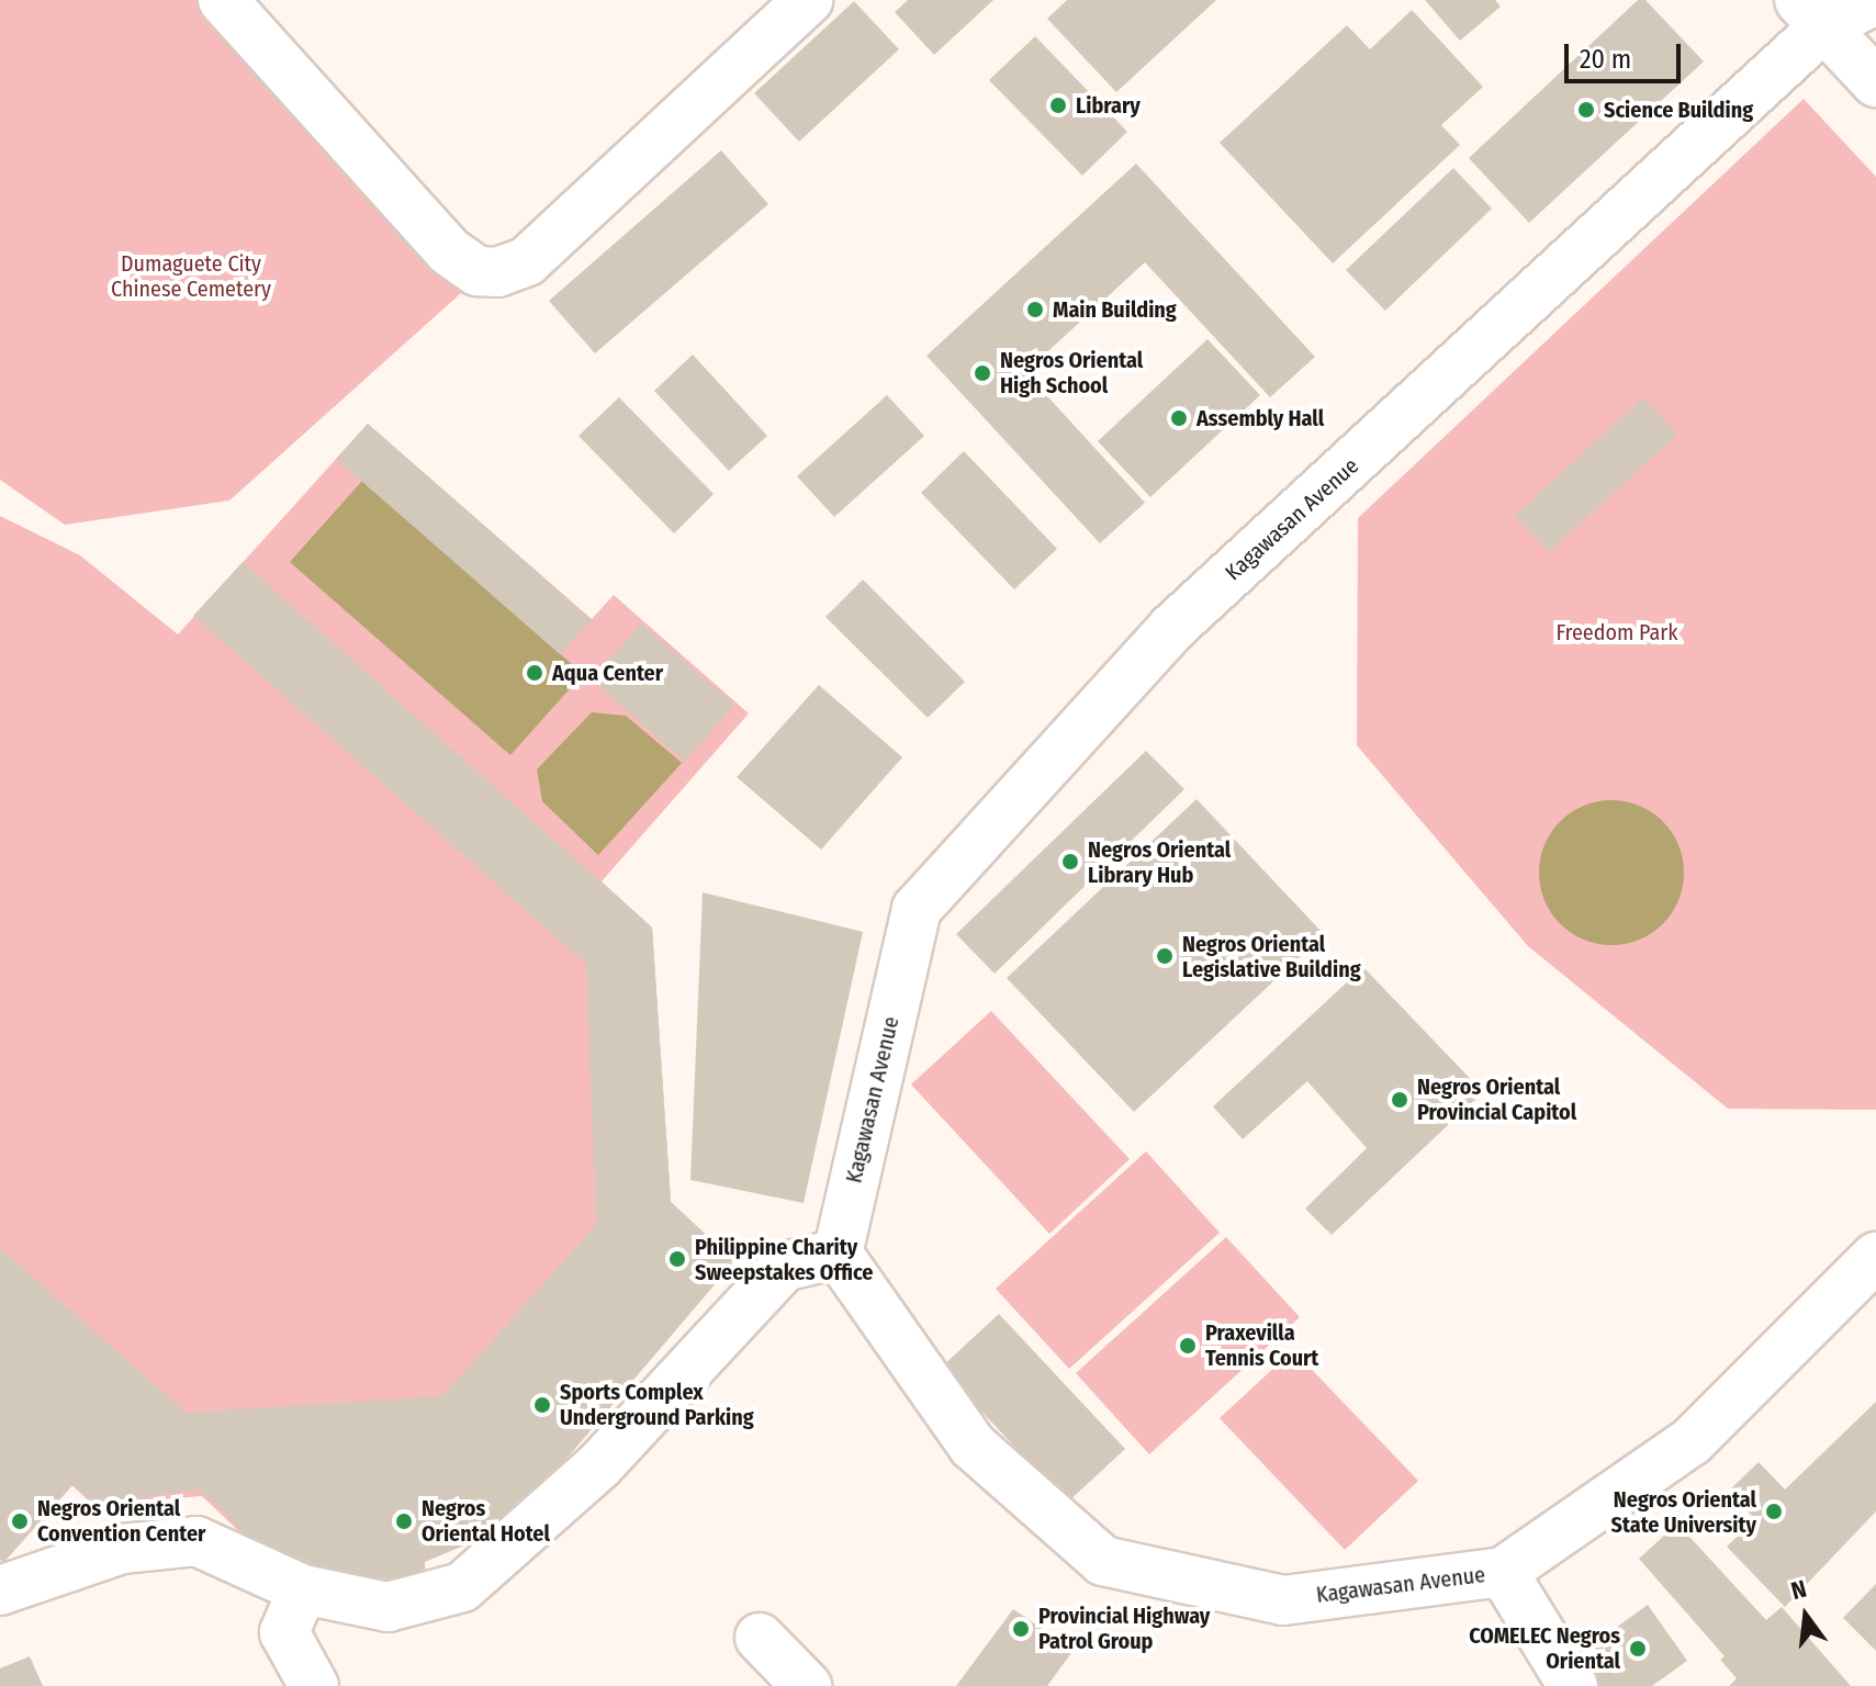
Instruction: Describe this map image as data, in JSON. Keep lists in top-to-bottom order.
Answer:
{
  "streets": {
    "street": ["Kagawasan Avenue"]
  },
  "parks": ["Dumaguete City Chinese Cemetery", "Freedom Park"],
  "places": [
    "Library",
    "Science Building",
    "Main Building",
    "Negros Oriental High School",
    "Assembly Hall",
    "Aqua Center",
    "Negros Oriental Library Hub",
    "Negros Oriental Legislative Building",
    "Negros Oriental Provincial Capitol",
    "Philippine Charity Sweepstakes Office",
    "Praxevilla Tennis Court",
    "Sports Complex Underground Parking",
    "Negros Oriental State University",
    "Negros Oriental Convention Center",
    "Negros Oriental Hotel",
    "Provincial Highway Patrol Group",
    "COMELEC Negros Oriental"
  ],
  "scale_bar": "20 m",
  "north": "top"
}
